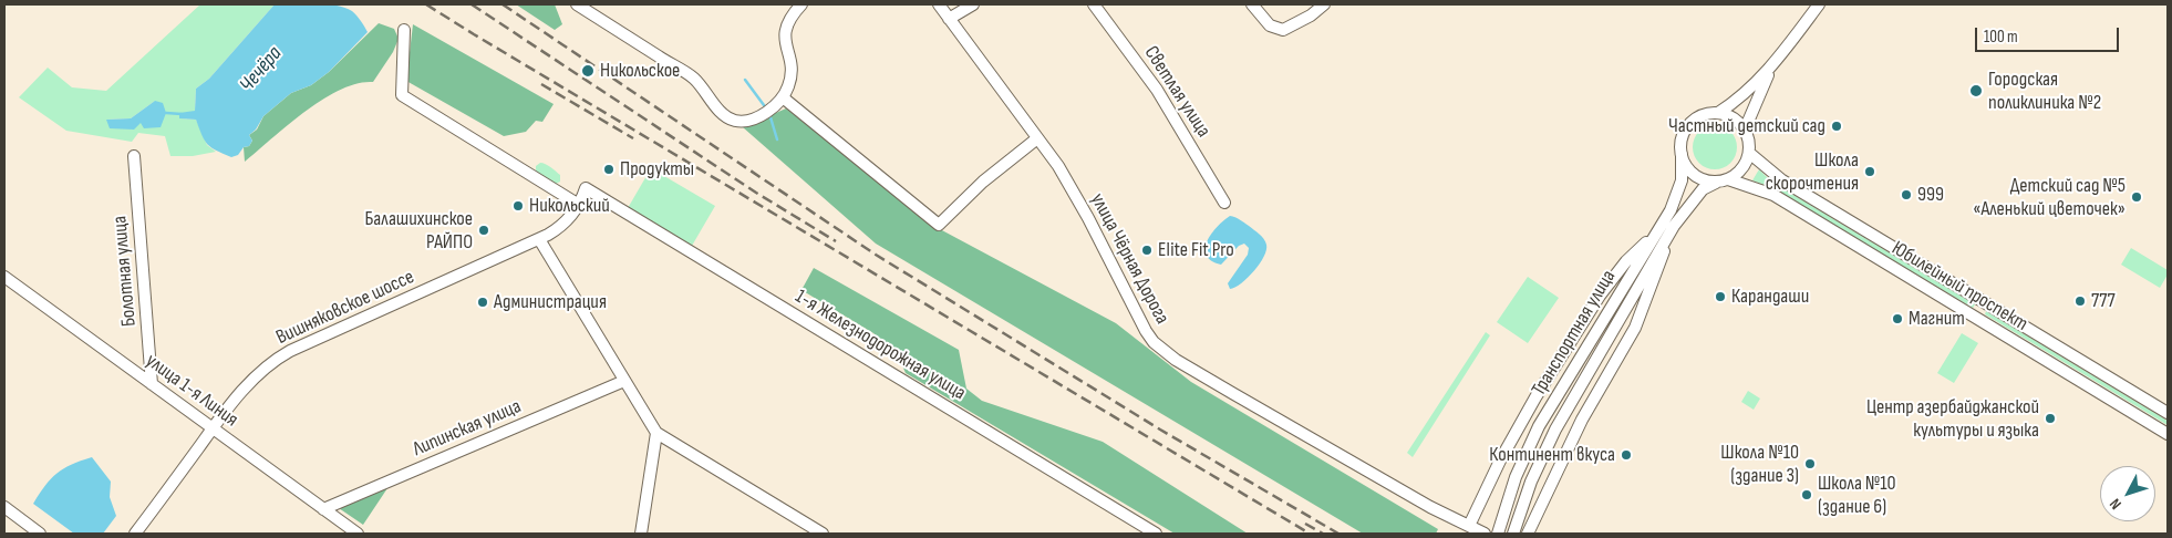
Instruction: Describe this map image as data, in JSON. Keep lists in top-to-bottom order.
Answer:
{
  "streets": {
    "street": [
      "Светлая улица",
      "улица Чёрная Дорога",
      "Болотная улица",
      "Юбилейный проспект",
      "Вишняковское шоссе",
      "Транспортная улица",
      "1-я Железнодорожная улица",
      "улица 1-я Линия",
      "Липинская улица"
    ]
  },
  "crossings": [
    ["Болотная улица", "улица 1-я Линия"],
    ["Юбилейный проспект", "Транспортная улица"],
    ["Вишняковское шоссе", "1-я Железнодорожная улица"],
    ["Вишняковское шоссе", "улица 1-я Линия"],
    ["улица 1-я Линия", "Липинская улица"]
  ],
  "water": ["Чечёра"],
  "places": [
    "Никольское",
    "Городская поликлиника №2",
    "Частный детский сад",
    "Продукты",
    "Школа скорочтения",
    "999",
    "Детский сад №5 «Аленький цветочек»",
    "Никольский",
    "Балашихинское РАЙПО",
    "Elite Fit Pro",
    "Карандаши",
    "777",
    "Администрация",
    "Магнит",
    "Центр азербайджанской культуры и языка",
    "Континент вкуса",
    "Школа №10 (здание 3)",
    "Школа №10 (здание 6)"
  ],
  "scale_bar": "100 m",
  "north": "bottom left"
}
